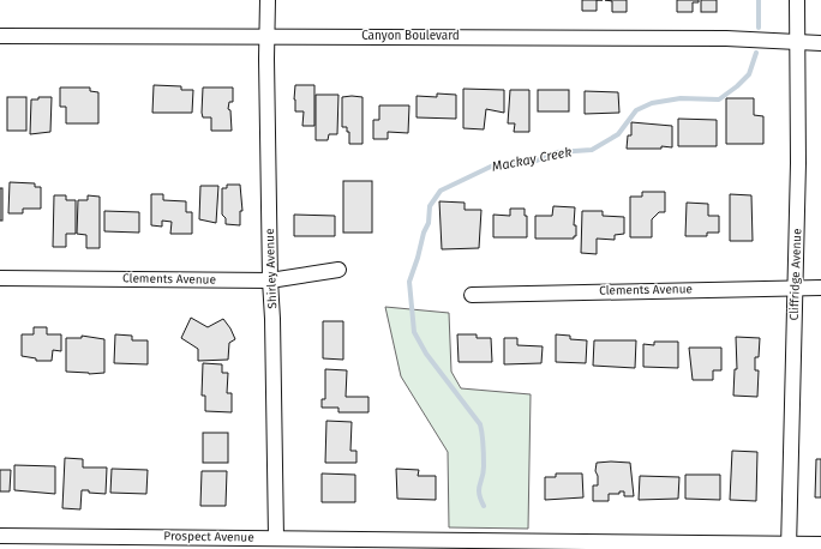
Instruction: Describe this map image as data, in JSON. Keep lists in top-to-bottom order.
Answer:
{
  "streets": {
    "street": [
      "Canyon Boulevard",
      "Shirley Avenue",
      "Cliffridge Avenue",
      "Clements Avenue",
      "Prospect Avenue"
    ]
  },
  "crossings": [
    ["Canyon Boulevard", "Shirley Avenue"],
    ["Canyon Boulevard", "Cliffridge Avenue"],
    ["Shirley Avenue", "Clements Avenue"],
    ["Shirley Avenue", "Prospect Avenue"],
    ["Cliffridge Avenue", "Clements Avenue"],
    ["Cliffridge Avenue", "Prospect Avenue"]
  ],
  "water": ["Mackay Creek"]
}
